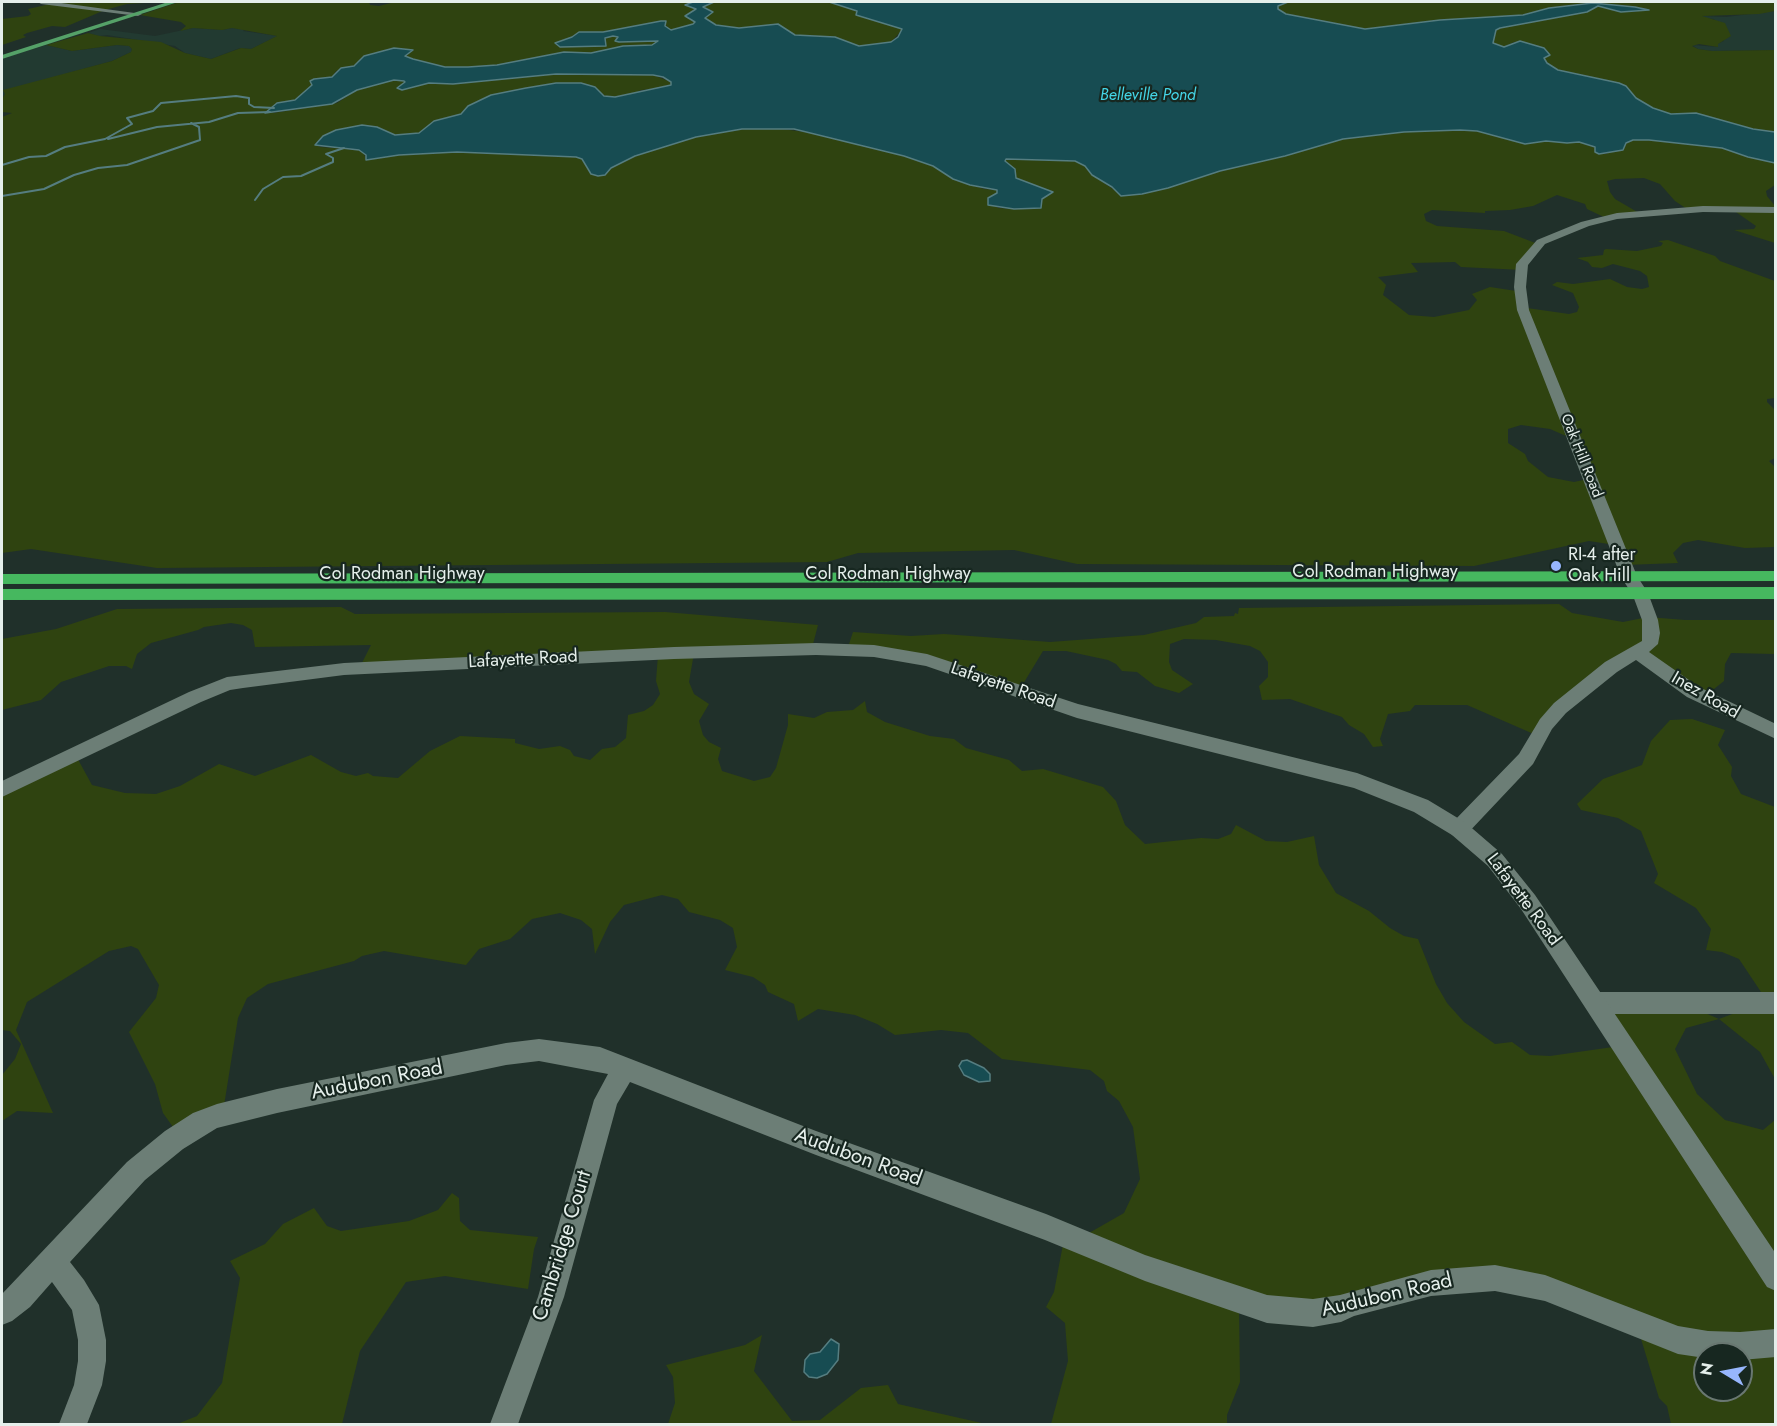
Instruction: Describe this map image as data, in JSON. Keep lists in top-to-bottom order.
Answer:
{
  "streets": {
    "highway": ["Col Rodman Highway"],
    "street": [
      "Oak Hill Road",
      "Lafayette Road",
      "Inez Road",
      "Audubon Road",
      "Cambridge Court"
    ]
  },
  "crossings": [
    ["Oak Hill Road", "Col Rodman Highway"],
    ["Oak Hill Road", "Inez Road"],
    ["Audubon Road", "Cambridge Court"]
  ],
  "water": ["Belleville Pond"],
  "places": ["RI-4 after Oak Hill"],
  "north": "left"
}
